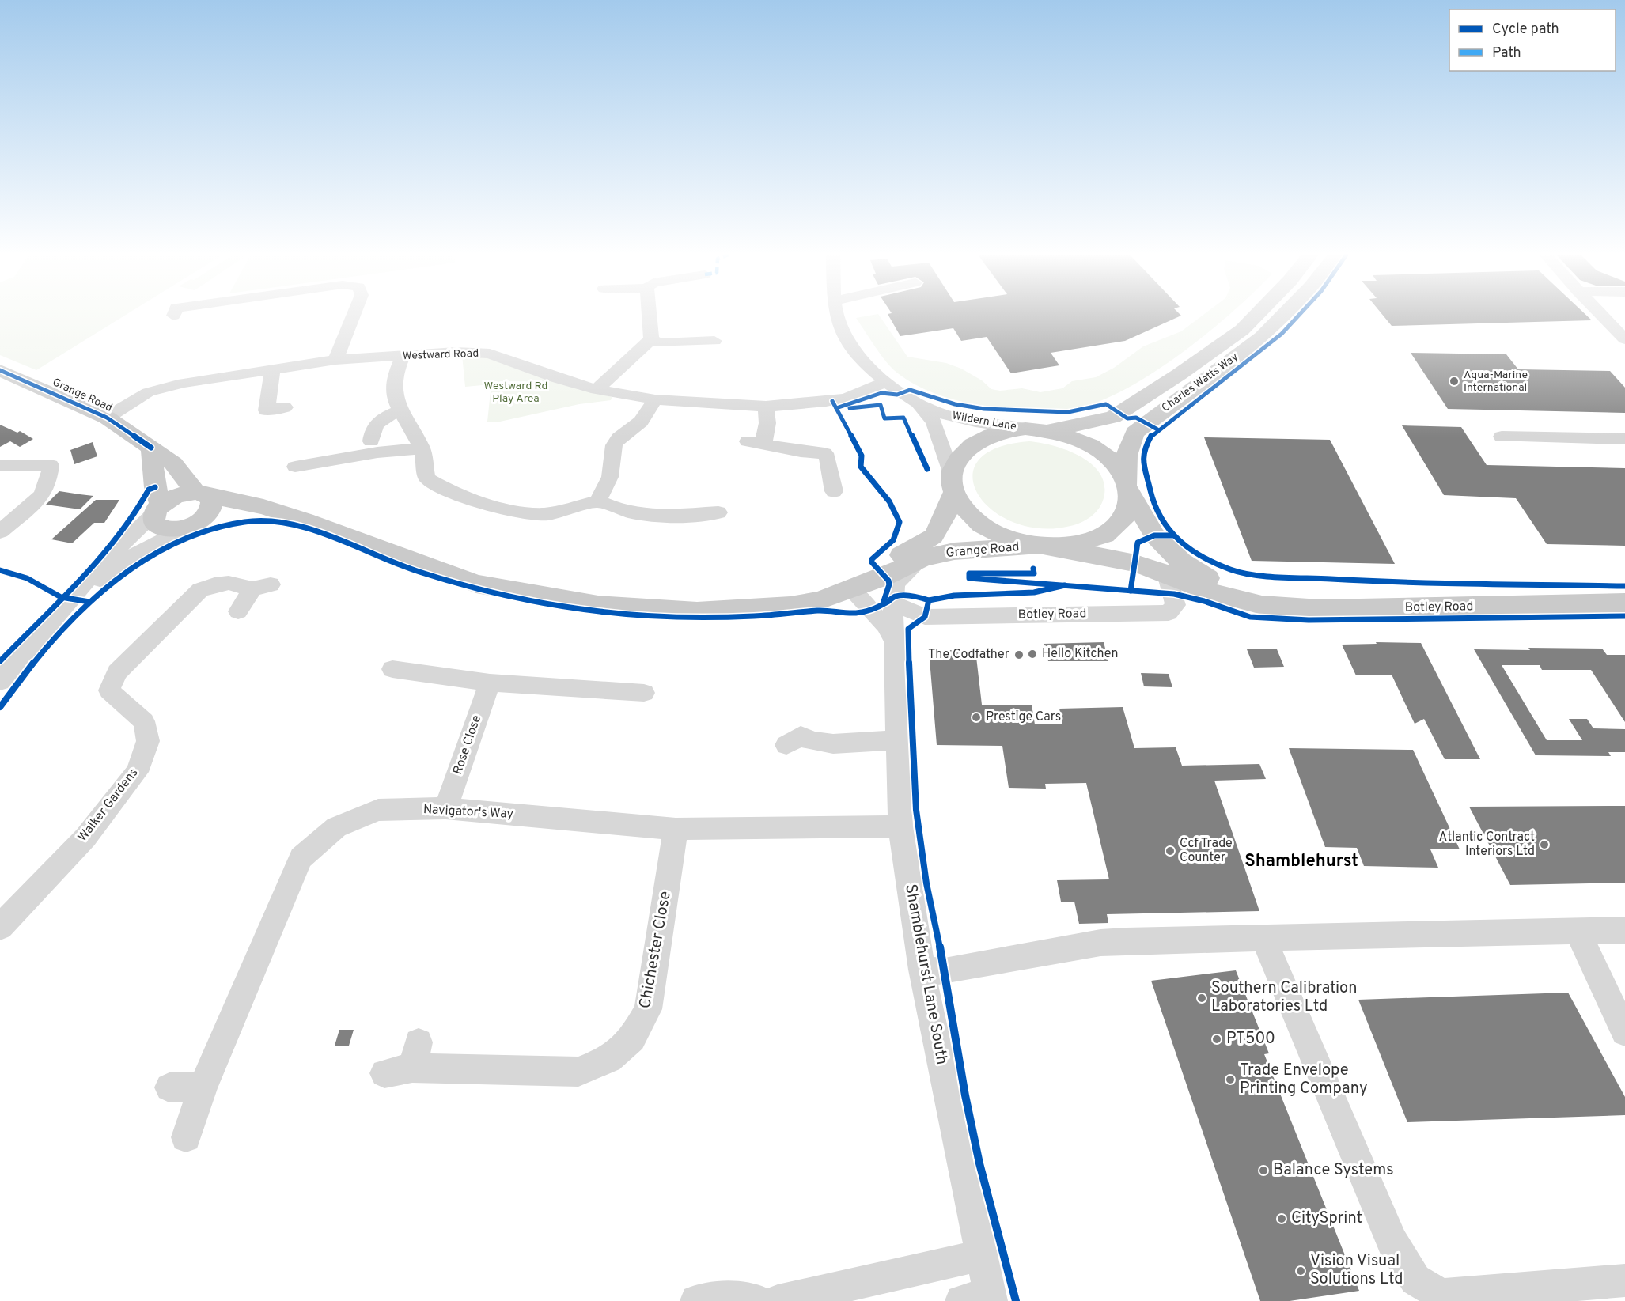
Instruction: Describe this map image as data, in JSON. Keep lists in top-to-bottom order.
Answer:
{
  "streets": {
    "main road": ["Charles Watts Way", "Grange Road", "Botley Road"],
    "street": [
      "Westward Road",
      "Wildern Lane",
      "Rose Close",
      "Walker Gardens",
      "Navigator's Way",
      "Chichester Close",
      "Shamblehurst Lane South"
    ]
  },
  "crossings": [
    ["Westward Road", "Grange Road"],
    ["Westward Road", "Wildern Lane"],
    ["Charles Watts Way", "Grange Road"],
    ["Charles Watts Way", "Wildern Lane"],
    ["Charles Watts Way", "Botley Road"],
    ["Grange Road", "Wildern Lane"],
    ["Grange Road", "Botley Road"],
    ["Grange Road", "Shamblehurst Lane South"],
    ["Wildern Lane", "Botley Road"],
    ["Botley Road", "Shamblehurst Lane South"],
    ["Rose Close", "Navigator's Way"],
    ["Navigator's Way", "Chichester Close"],
    ["Navigator's Way", "Shamblehurst Lane South"]
  ],
  "districts": ["Shamblehurst"],
  "parks": ["Westward Rd Play Area"],
  "places": [
    "Aqua-Marine International",
    "Hello Kitchen",
    "The Codfather",
    "Prestige Cars",
    "Atlantic Contract Interiors Ltd",
    "Ccf Trade Counter",
    "Southern Calibration Laboratories Ltd",
    "PT500",
    "Trade Envelope Printing Company",
    "Balance Systems",
    "CitySprint",
    "Vision Visual Solutions Ltd"
  ],
  "legend": ["Cycle path", "Path"]
}
